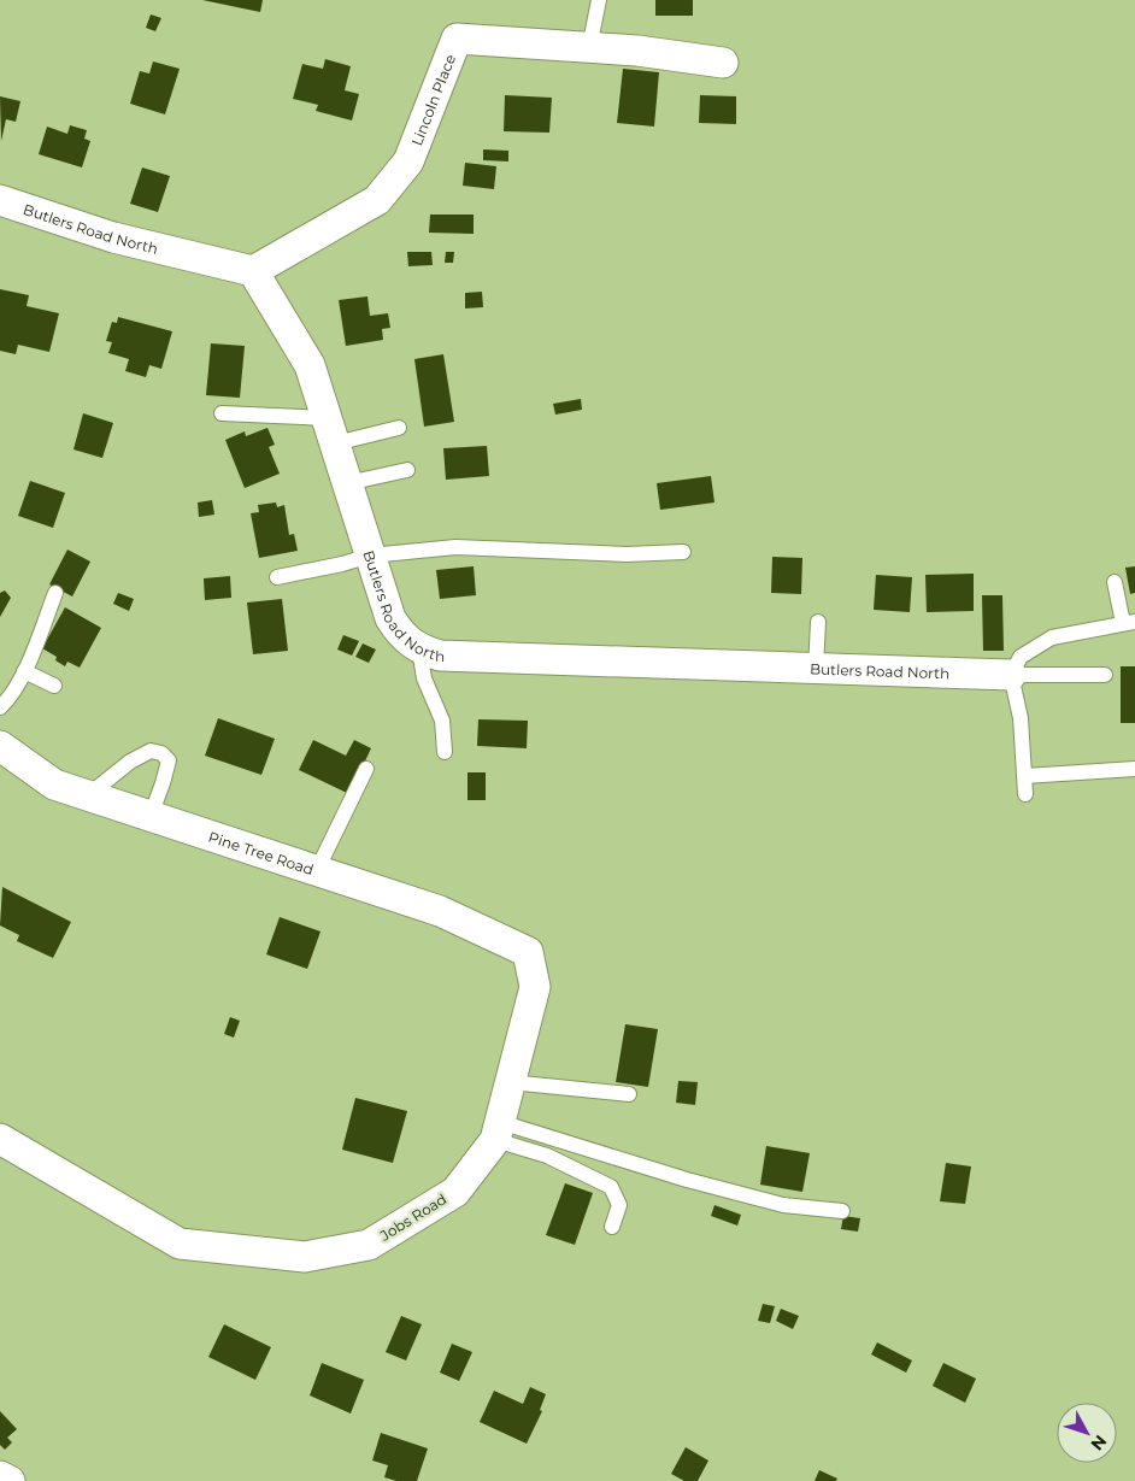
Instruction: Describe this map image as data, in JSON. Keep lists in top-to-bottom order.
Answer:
{
  "streets": {
    "street": [
      "Lincoln Place",
      "Butlers Road North",
      "Pine Tree Road",
      "Jobs Road"
    ]
  },
  "crossings": [
    ["Lincoln Place", "Butlers Road North"],
    ["Pine Tree Road", "Jobs Road"]
  ],
  "north": "bottom right"
}
